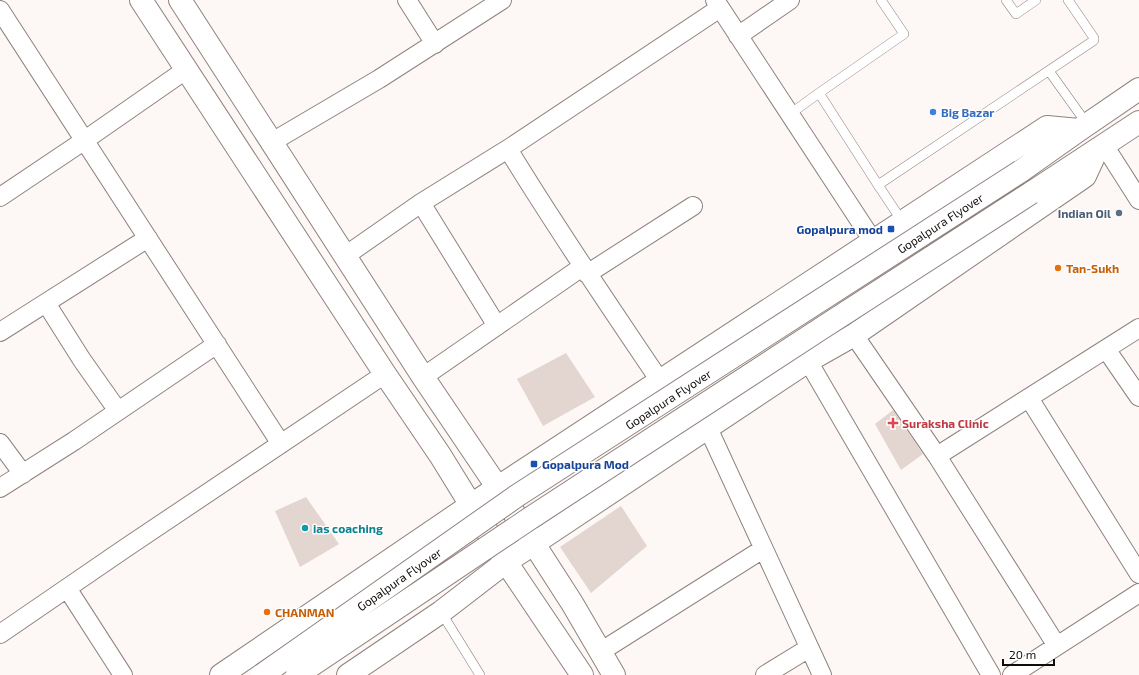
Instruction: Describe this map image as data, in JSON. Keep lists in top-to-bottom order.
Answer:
{
  "streets": {
    "main road": ["Gopalpura Flyover"]
  },
  "places": {
    "other": [
      "Big Bazar",
      "Indian Oil",
      "Tan-Sukh",
      "ias coaching",
      "CHANMAN"
    ],
    "transit": ["Gopalpura mod", "Gopalpura Mod"],
    "health": ["Suraksha Clinic"]
  },
  "scale_bar": "20 m"
}
